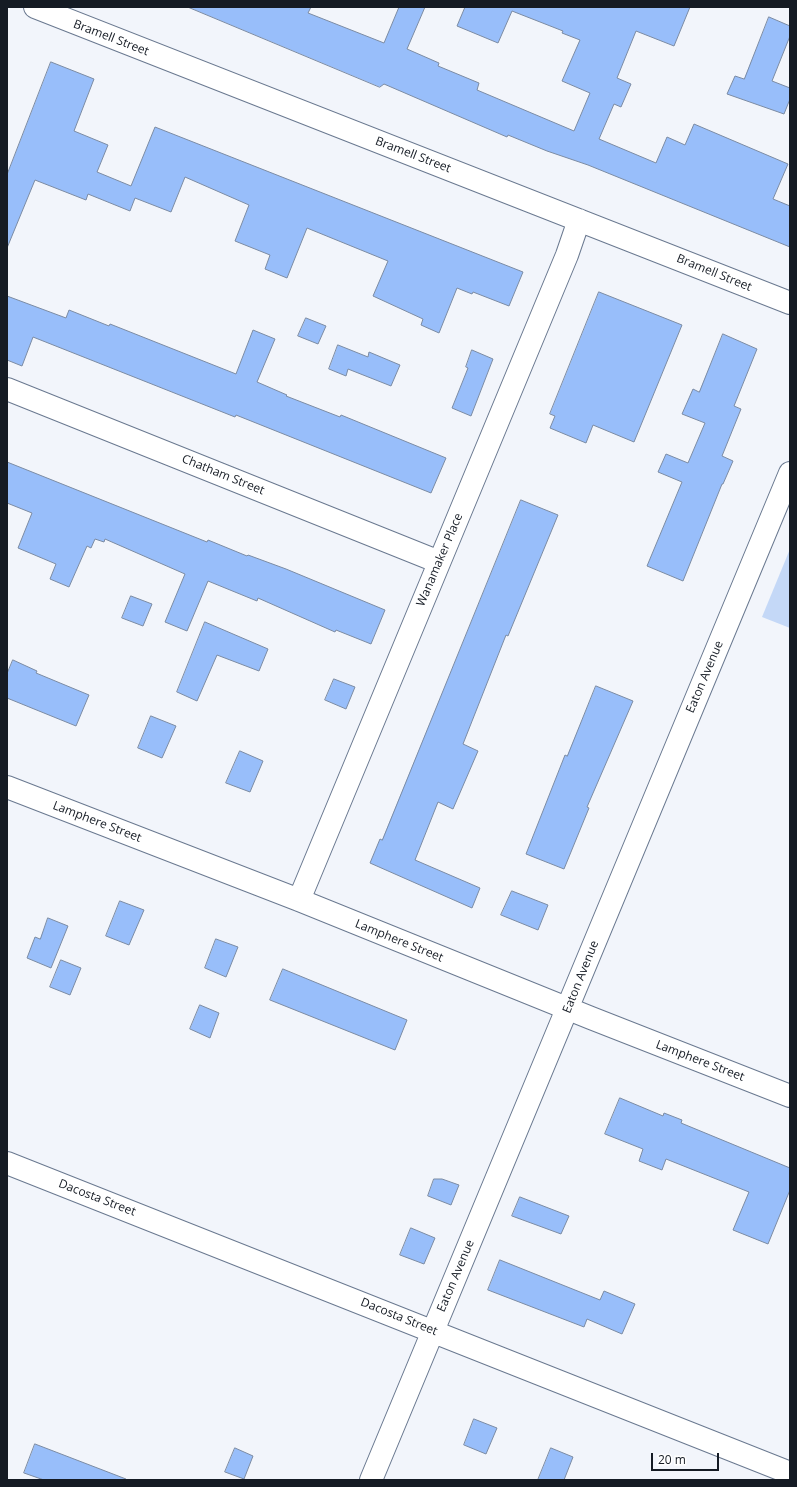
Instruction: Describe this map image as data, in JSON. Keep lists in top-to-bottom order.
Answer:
{
  "streets": {
    "street": [
      "Bramell Street",
      "Chatham Street",
      "Wanamaker Place",
      "Eaton Avenue",
      "Lamphere Street",
      "Dacosta Street"
    ]
  },
  "crossings": [
    ["Bramell Street", "Wanamaker Place"],
    ["Chatham Street", "Wanamaker Place"],
    ["Wanamaker Place", "Lamphere Street"],
    ["Eaton Avenue", "Lamphere Street"],
    ["Eaton Avenue", "Dacosta Street"]
  ],
  "scale_bar": "20 m"
}
